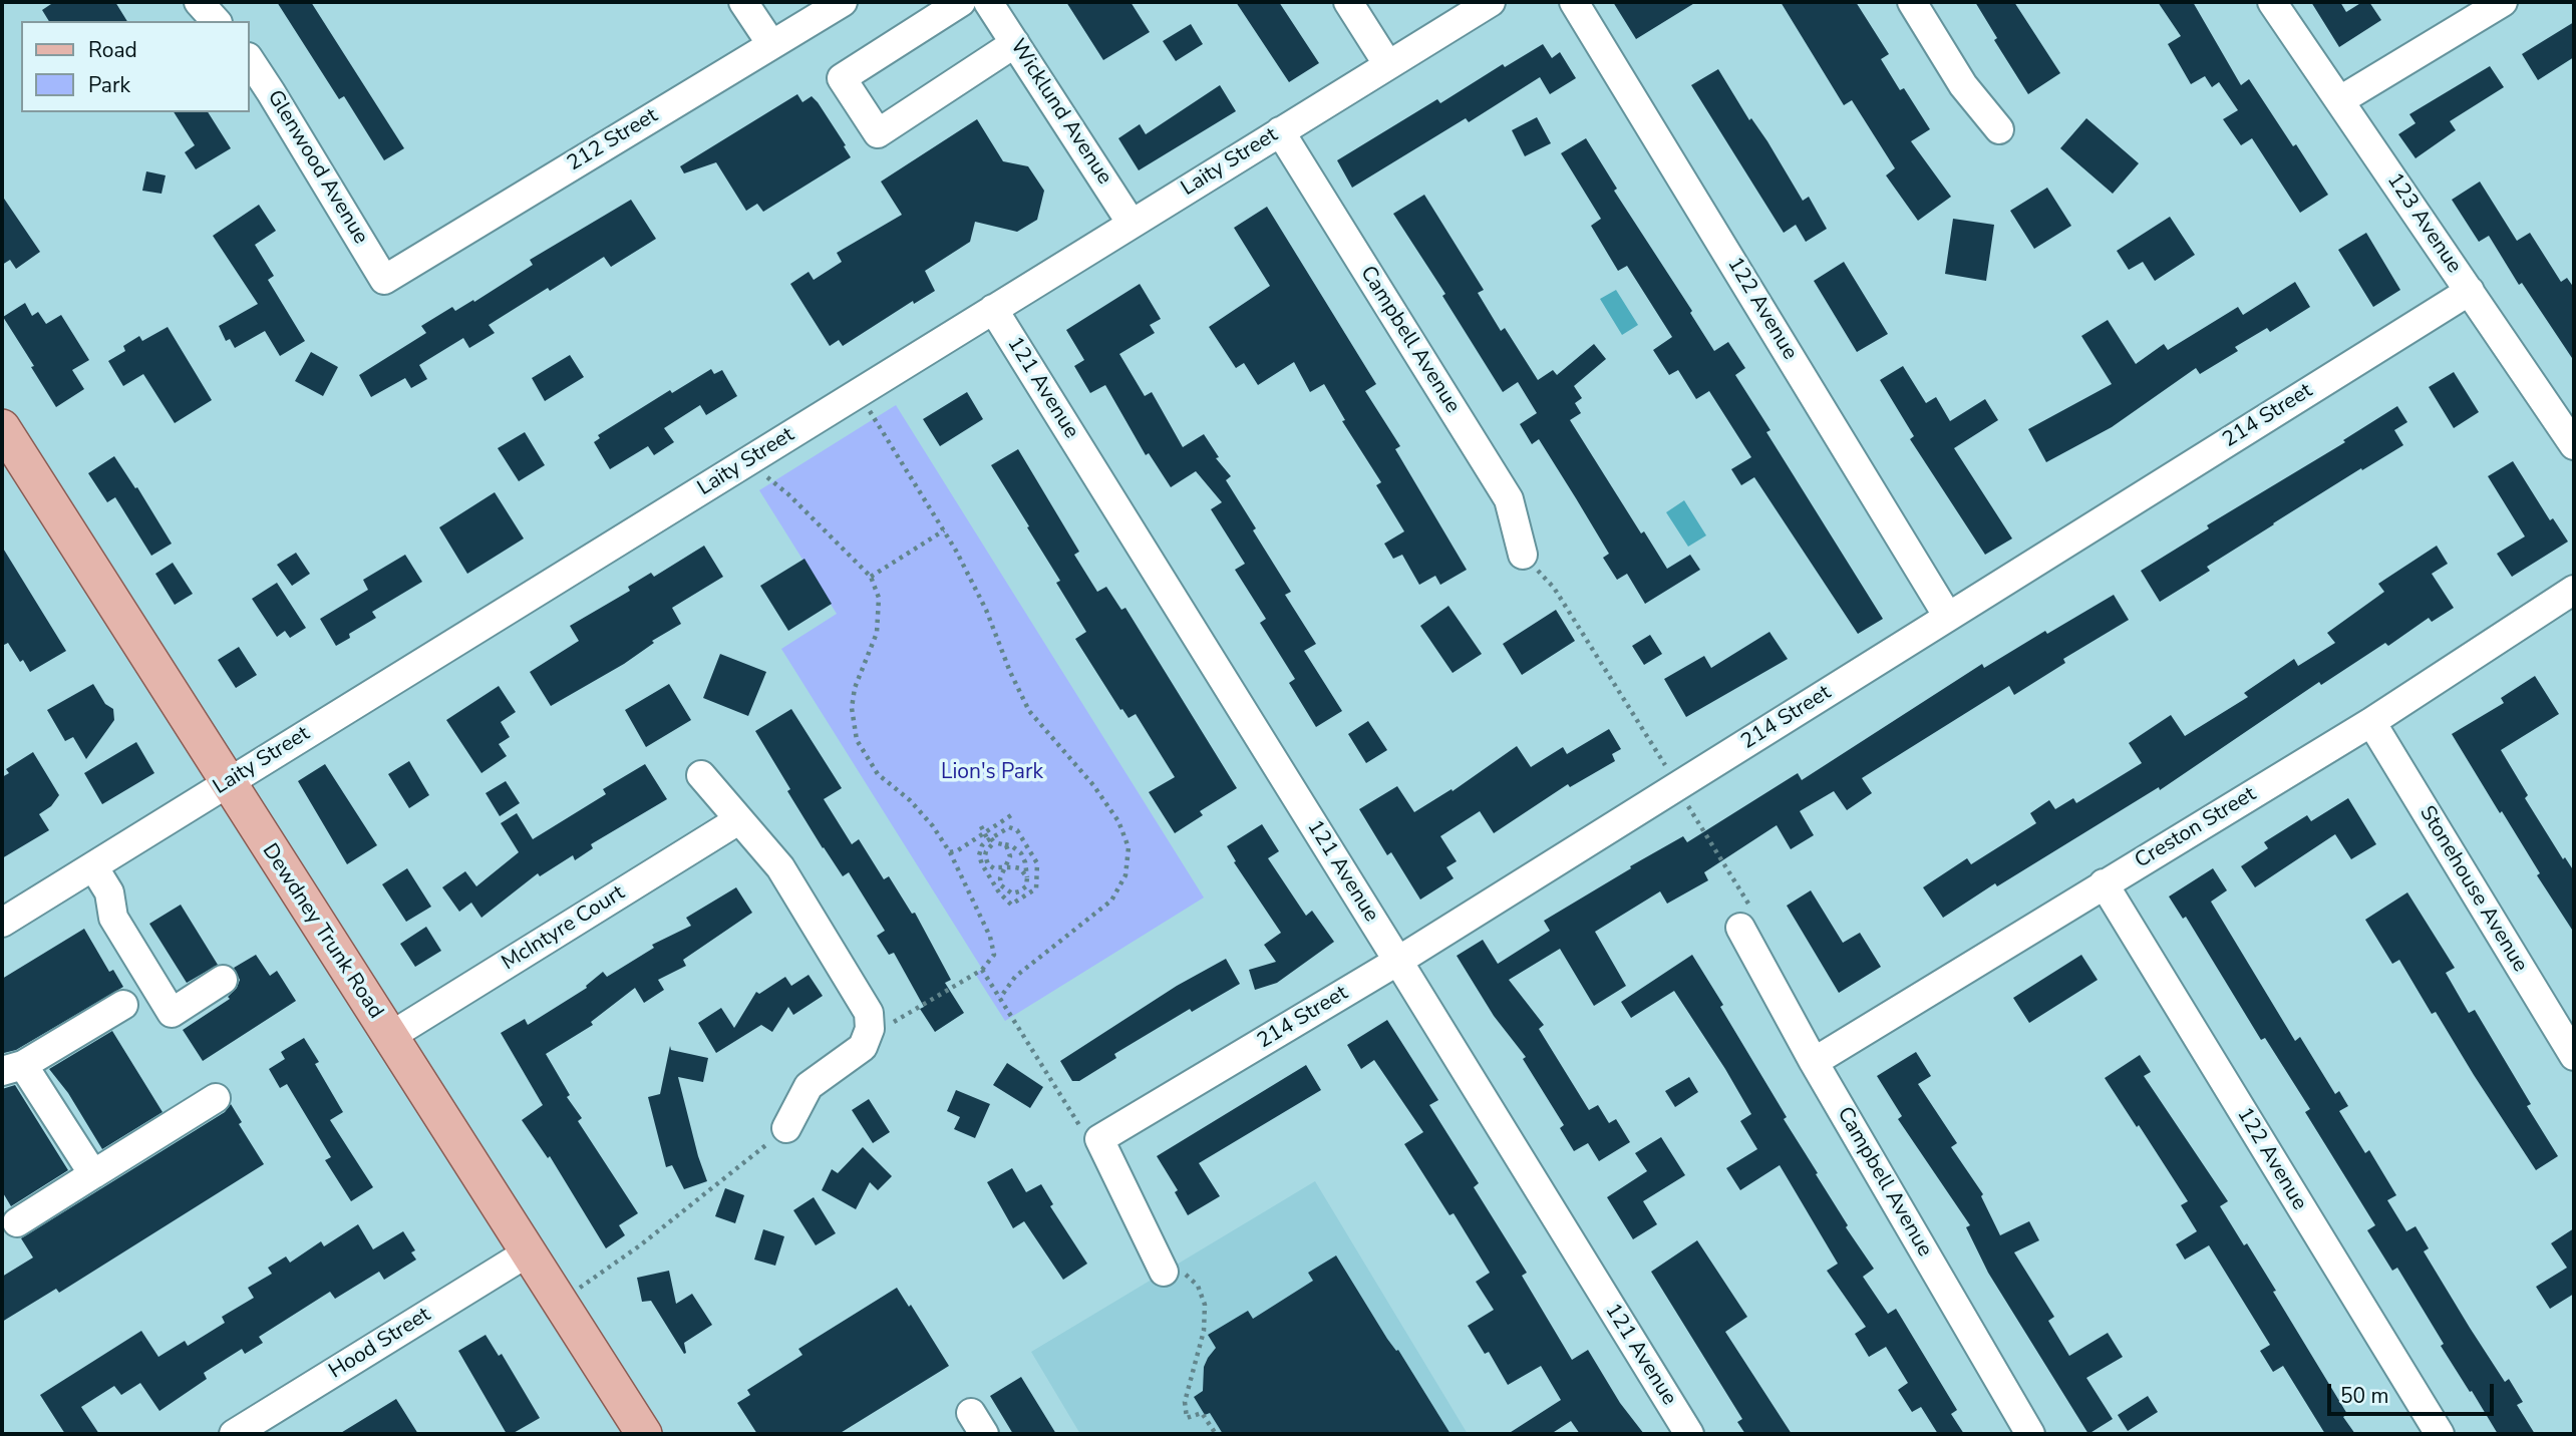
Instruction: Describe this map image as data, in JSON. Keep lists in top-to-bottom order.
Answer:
{
  "streets": {
    "main road": ["Dewdney Trunk Road"],
    "street": [
      "Wicklund Avenue",
      "212 Street",
      "Laity Street",
      "Glenwood Avenue",
      "123 Avenue",
      "122 Avenue",
      "Campbell Avenue",
      "121 Avenue",
      "214 Street",
      "Creston Street",
      "Stonehouse Avenue",
      "McIntyre Court",
      "Hood Street"
    ]
  },
  "crossings": [
    ["Wicklund Avenue", "Laity Street"],
    ["212 Street", "Glenwood Avenue"],
    ["Laity Street", "Campbell Avenue"],
    ["Laity Street", "121 Avenue"],
    ["Laity Street", "Dewdney Trunk Road"],
    ["123 Avenue", "214 Street"],
    ["122 Avenue", "214 Street"],
    ["122 Avenue", "Creston Street"],
    ["Campbell Avenue", "Creston Street"],
    ["121 Avenue", "214 Street"],
    ["Creston Street", "Stonehouse Avenue"],
    ["McIntyre Court", "Dewdney Trunk Road"],
    ["Dewdney Trunk Road", "Hood Street"]
  ],
  "parks": ["Lion's Park"],
  "legend": ["Road", "Park"],
  "scale_bar": "50 m"
}
